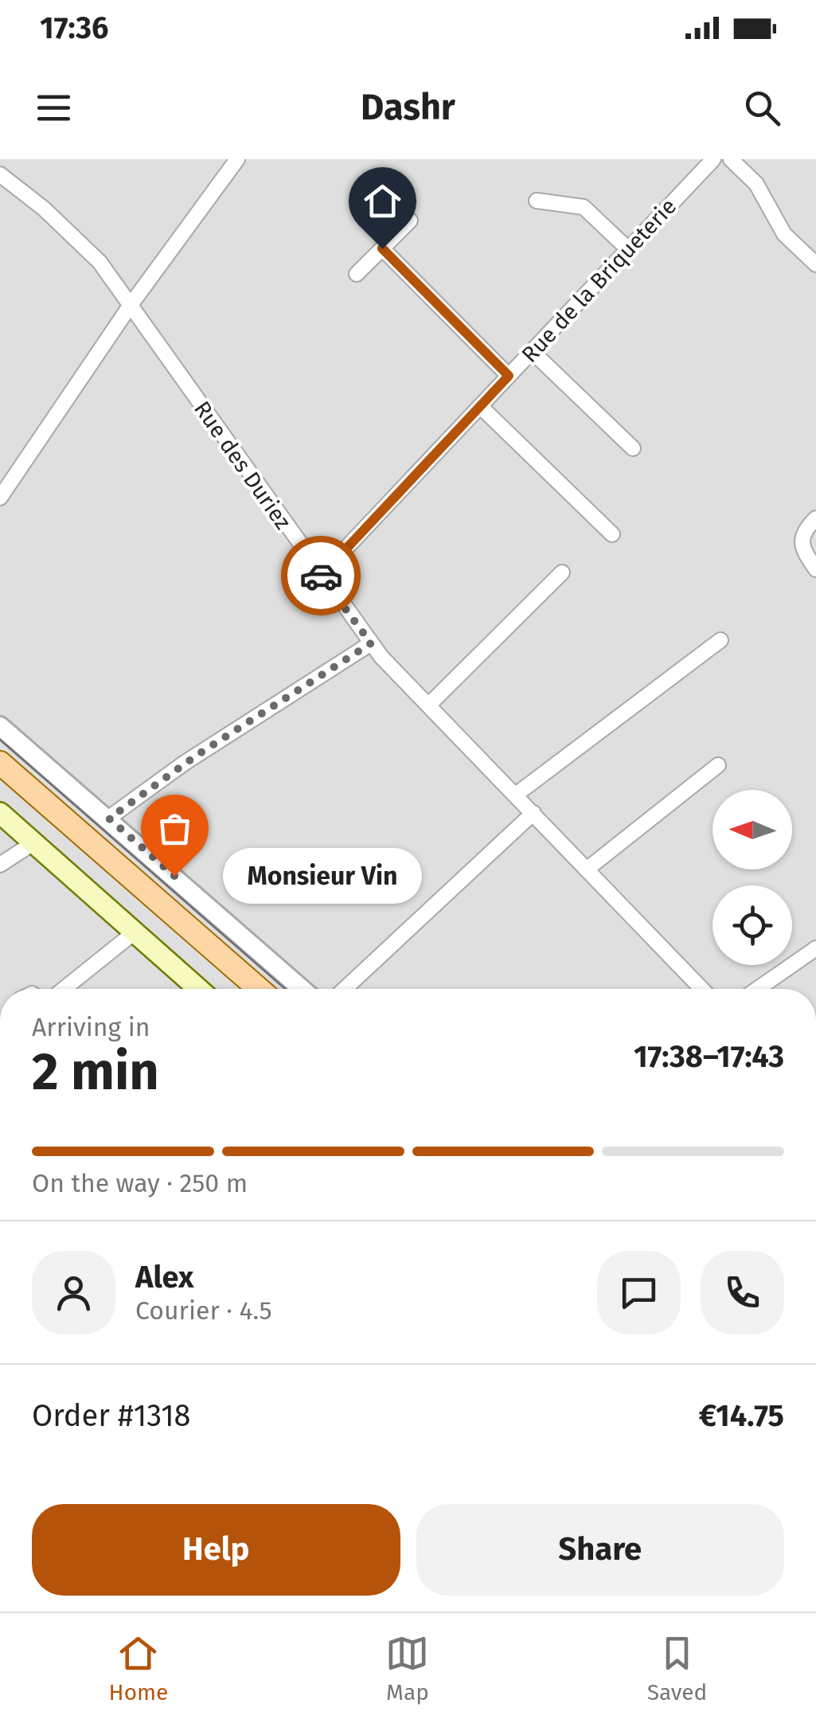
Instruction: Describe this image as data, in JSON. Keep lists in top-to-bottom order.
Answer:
{
  "streets": {
    "street": ["Rue de la Briqueterie", "Rue des Duriez"]
  },
  "crossings": [
    ["Rue de la Briqueterie", "Rue des Duriez"]
  ],
  "places": ["Monsieur Vin"],
  "north": "left",
  "page": {
    "status": "17:36",
    "header": "Dashr",
    "bubble": "Monsieur Vin",
    "heading": ["2 min", "Arriving in", "17:38–17:43"],
    "panel": [
      "Alex",
      "Courier · 4.5",
      "Order #1318",
      "€14.75"
    ],
    "bar": "On the way · 250 m",
    "buttons": ["Help", "Share"],
    "tabs": ["Home", "Map", "Saved"]
  }
}
